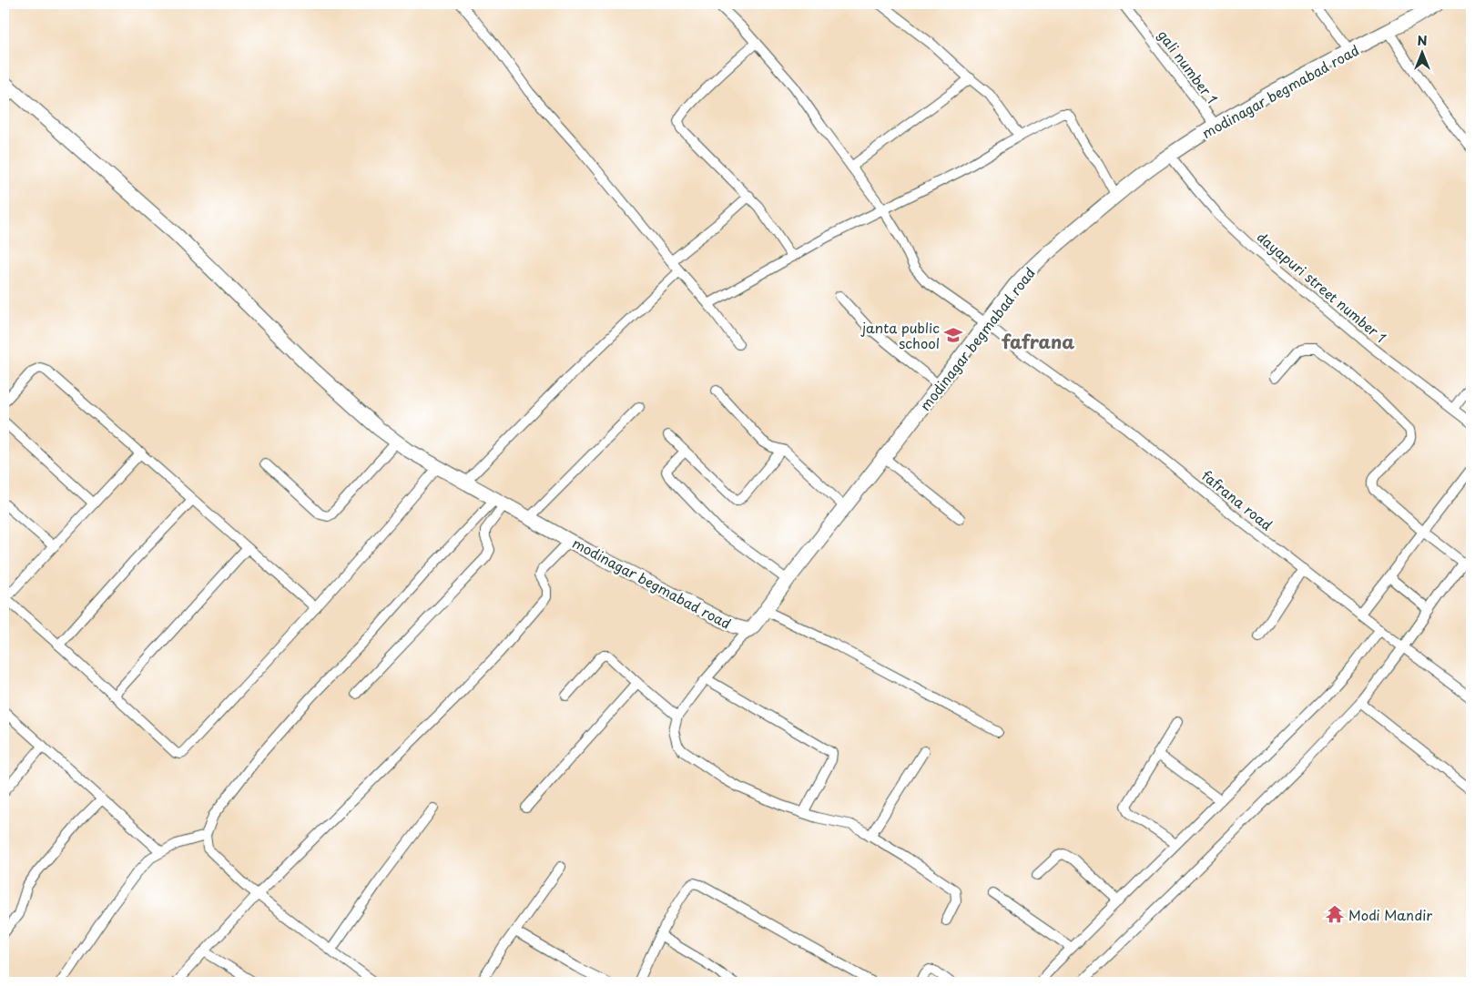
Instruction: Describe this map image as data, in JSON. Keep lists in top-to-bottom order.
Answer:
{
  "streets": {
    "street": [
      "gali number 1",
      "modinagar begmabad road",
      "dayapuri street number 1",
      "fafrana road"
    ]
  },
  "crossings": [
    ["gali number 1", "modinagar begmabad road"],
    ["modinagar begmabad road", "dayapuri street number 1"],
    ["modinagar begmabad road", "fafrana road"]
  ],
  "districts": ["fafrana"],
  "places": {
    "school or university": ["janta public school"],
    "temple": ["Modi Mandir"]
  },
  "north": "top"
}
